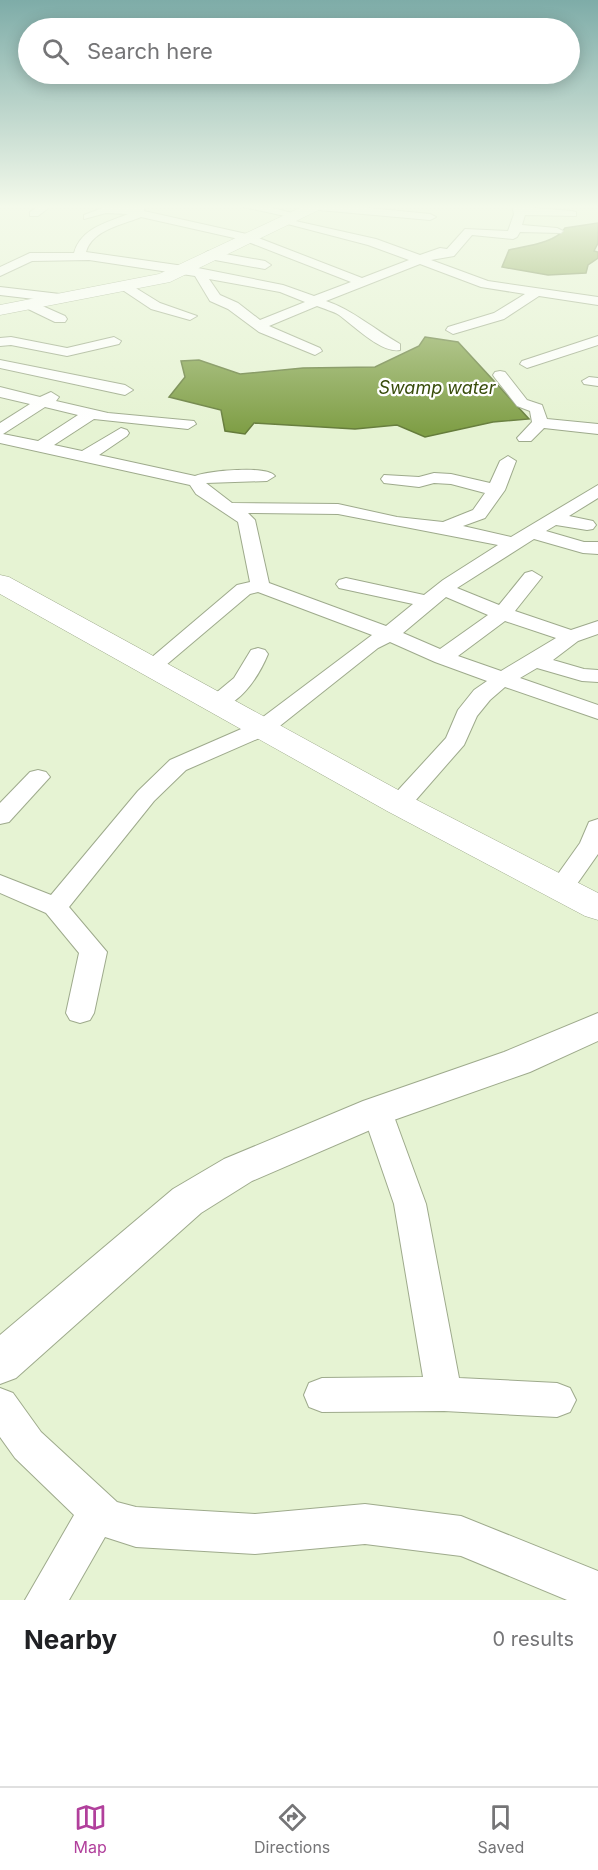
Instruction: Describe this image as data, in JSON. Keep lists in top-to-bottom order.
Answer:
{
  "water": ["Swamp water"],
  "page": {
    "search": "Search here",
    "heading": ["Nearby", "0 results"],
    "nav": ["Map", "Directions", "Saved"]
  }
}
